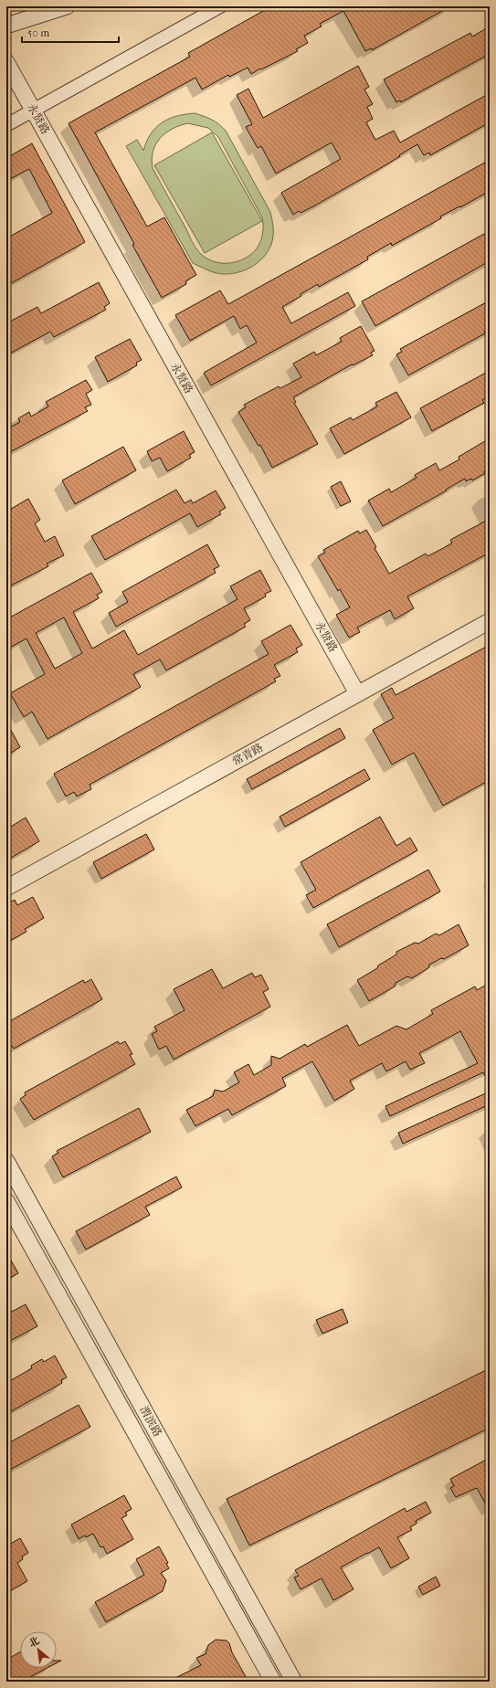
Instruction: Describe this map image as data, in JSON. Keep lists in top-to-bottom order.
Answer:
{
  "streets": {
    "street": ["永贤路", "常青路", "渭滨路"]
  },
  "crossings": [
    ["永贤路", "常青路"]
  ],
  "scale_bar": "50 m",
  "north": "top left"
}
